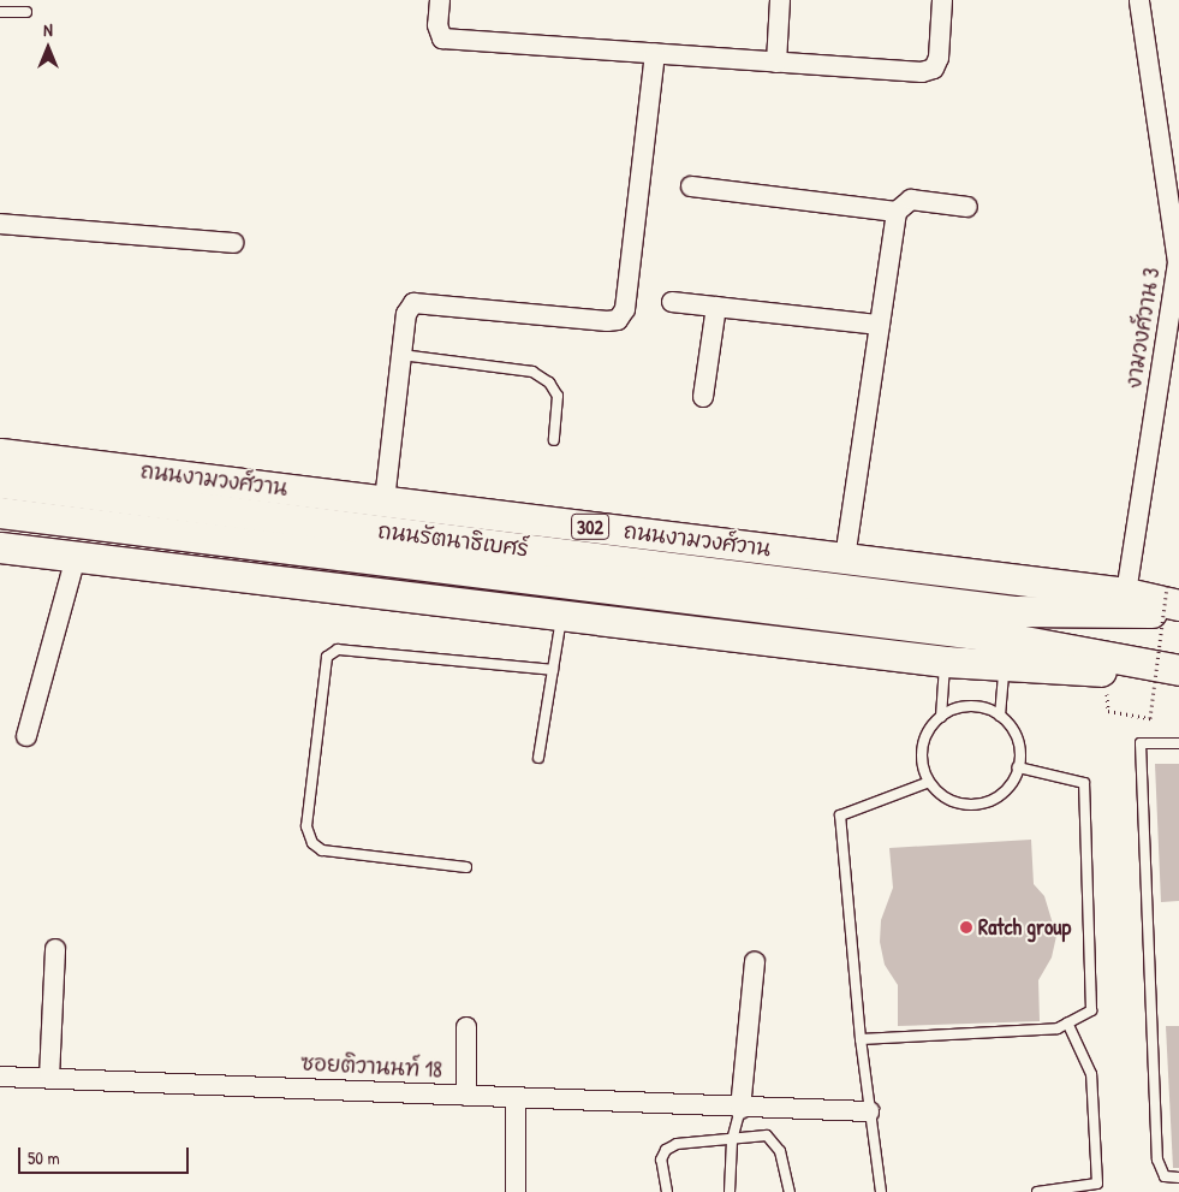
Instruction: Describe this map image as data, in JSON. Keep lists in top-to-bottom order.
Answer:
{
  "streets": {
    "main road": ["ถนนงามวงศ์วาน", "302", "ถนนรัตนาธิเบศร์"],
    "street": ["งามวงศ์วาน 3", "ซอยติวานนท์ 18"]
  },
  "crossings": [
    ["งามวงศ์วาน 3", "ถนนงามวงศ์วาน"]
  ],
  "places": ["Ratch group"],
  "scale_bar": "50 m",
  "north": "top"
}
